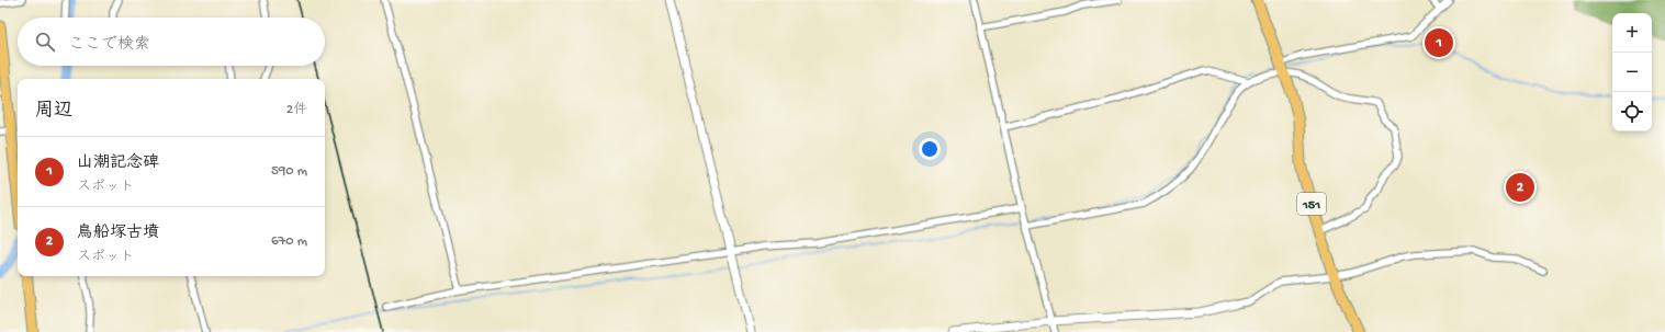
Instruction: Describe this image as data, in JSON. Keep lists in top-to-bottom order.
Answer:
{
  "streets": {
    "main road": ["151"]
  },
  "page": {
    "map_buttons": ["+", "−"],
    "search": "ここで検索",
    "pins": ["1", "2"],
    "heading": ["周辺", "2件"],
    "list": [
      {
        "mark": "1",
        "name": "山潮記念碑",
        "note": "スポット",
        "value": "590 m"
      },
      {
        "mark": "2",
        "name": "鳥船塚古墳",
        "note": "スポット",
        "value": "670 m"
      }
    ]
  }
}
